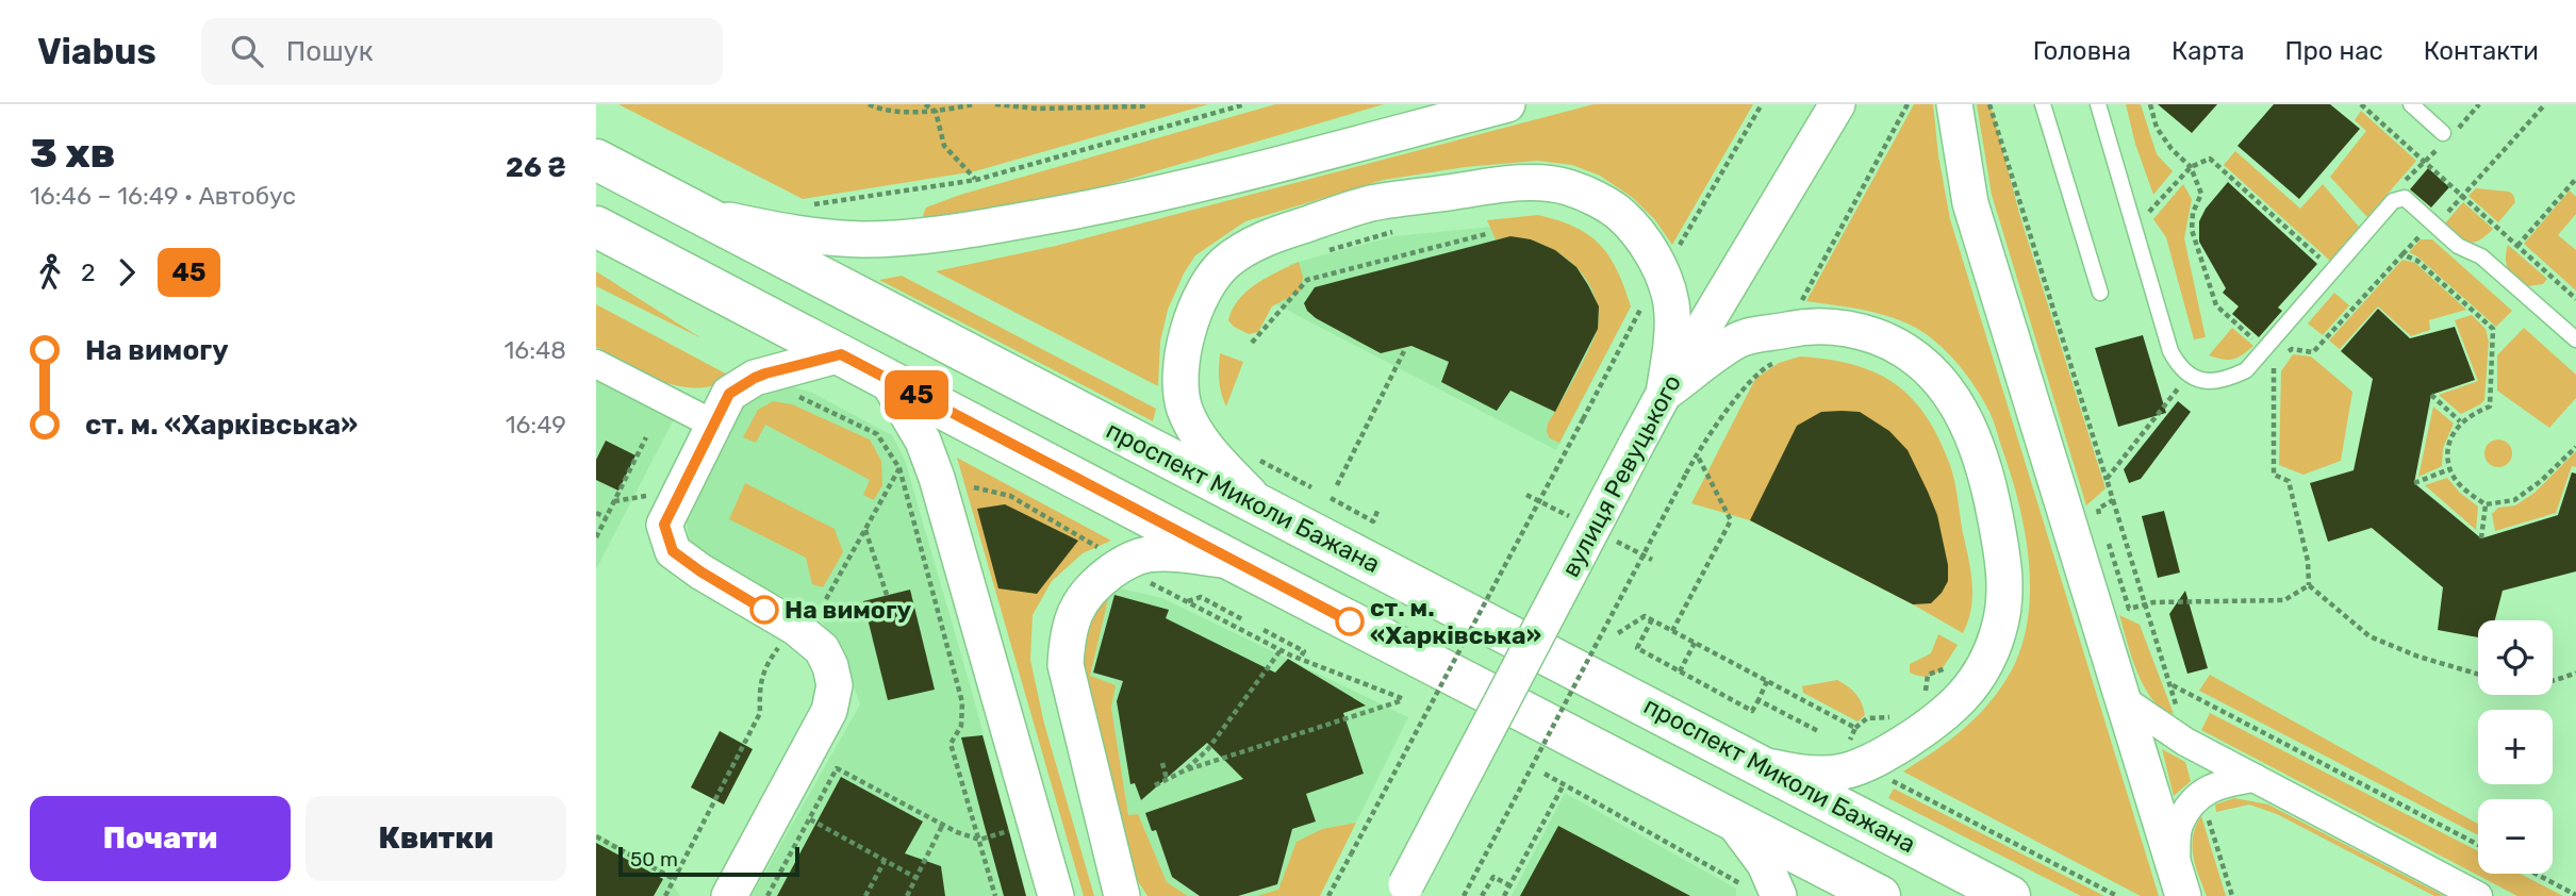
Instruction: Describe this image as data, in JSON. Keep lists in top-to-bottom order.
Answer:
{
  "streets": {
    "highway": ["проспект Миколи Бажана"],
    "street": ["вулиця Ревуцького"]
  },
  "places": ["На вимогу", "ст. м. «Харківська»"],
  "lines": ["bus line 45"],
  "scale_bar": "50 m",
  "page": {
    "header": "Viabus",
    "search": "Пошук",
    "nav": [
      "Головна",
      "Карта",
      "Про нас",
      "Контакти"
    ],
    "heading": ["3 хв", "16:46 – 16:49 · Автобус", "26 ₴"],
    "on_map": "45",
    "legs": ["2", "45"],
    "list": [
      {
        "name": "На вимогу",
        "value": "16:48"
      },
      {
        "name": "ст. м. «Харківська»",
        "value": "16:49"
      }
    ],
    "map_buttons": ["+", "−"],
    "buttons": ["Почати", "Квитки"],
    "scale": "50 m"
  }
}
